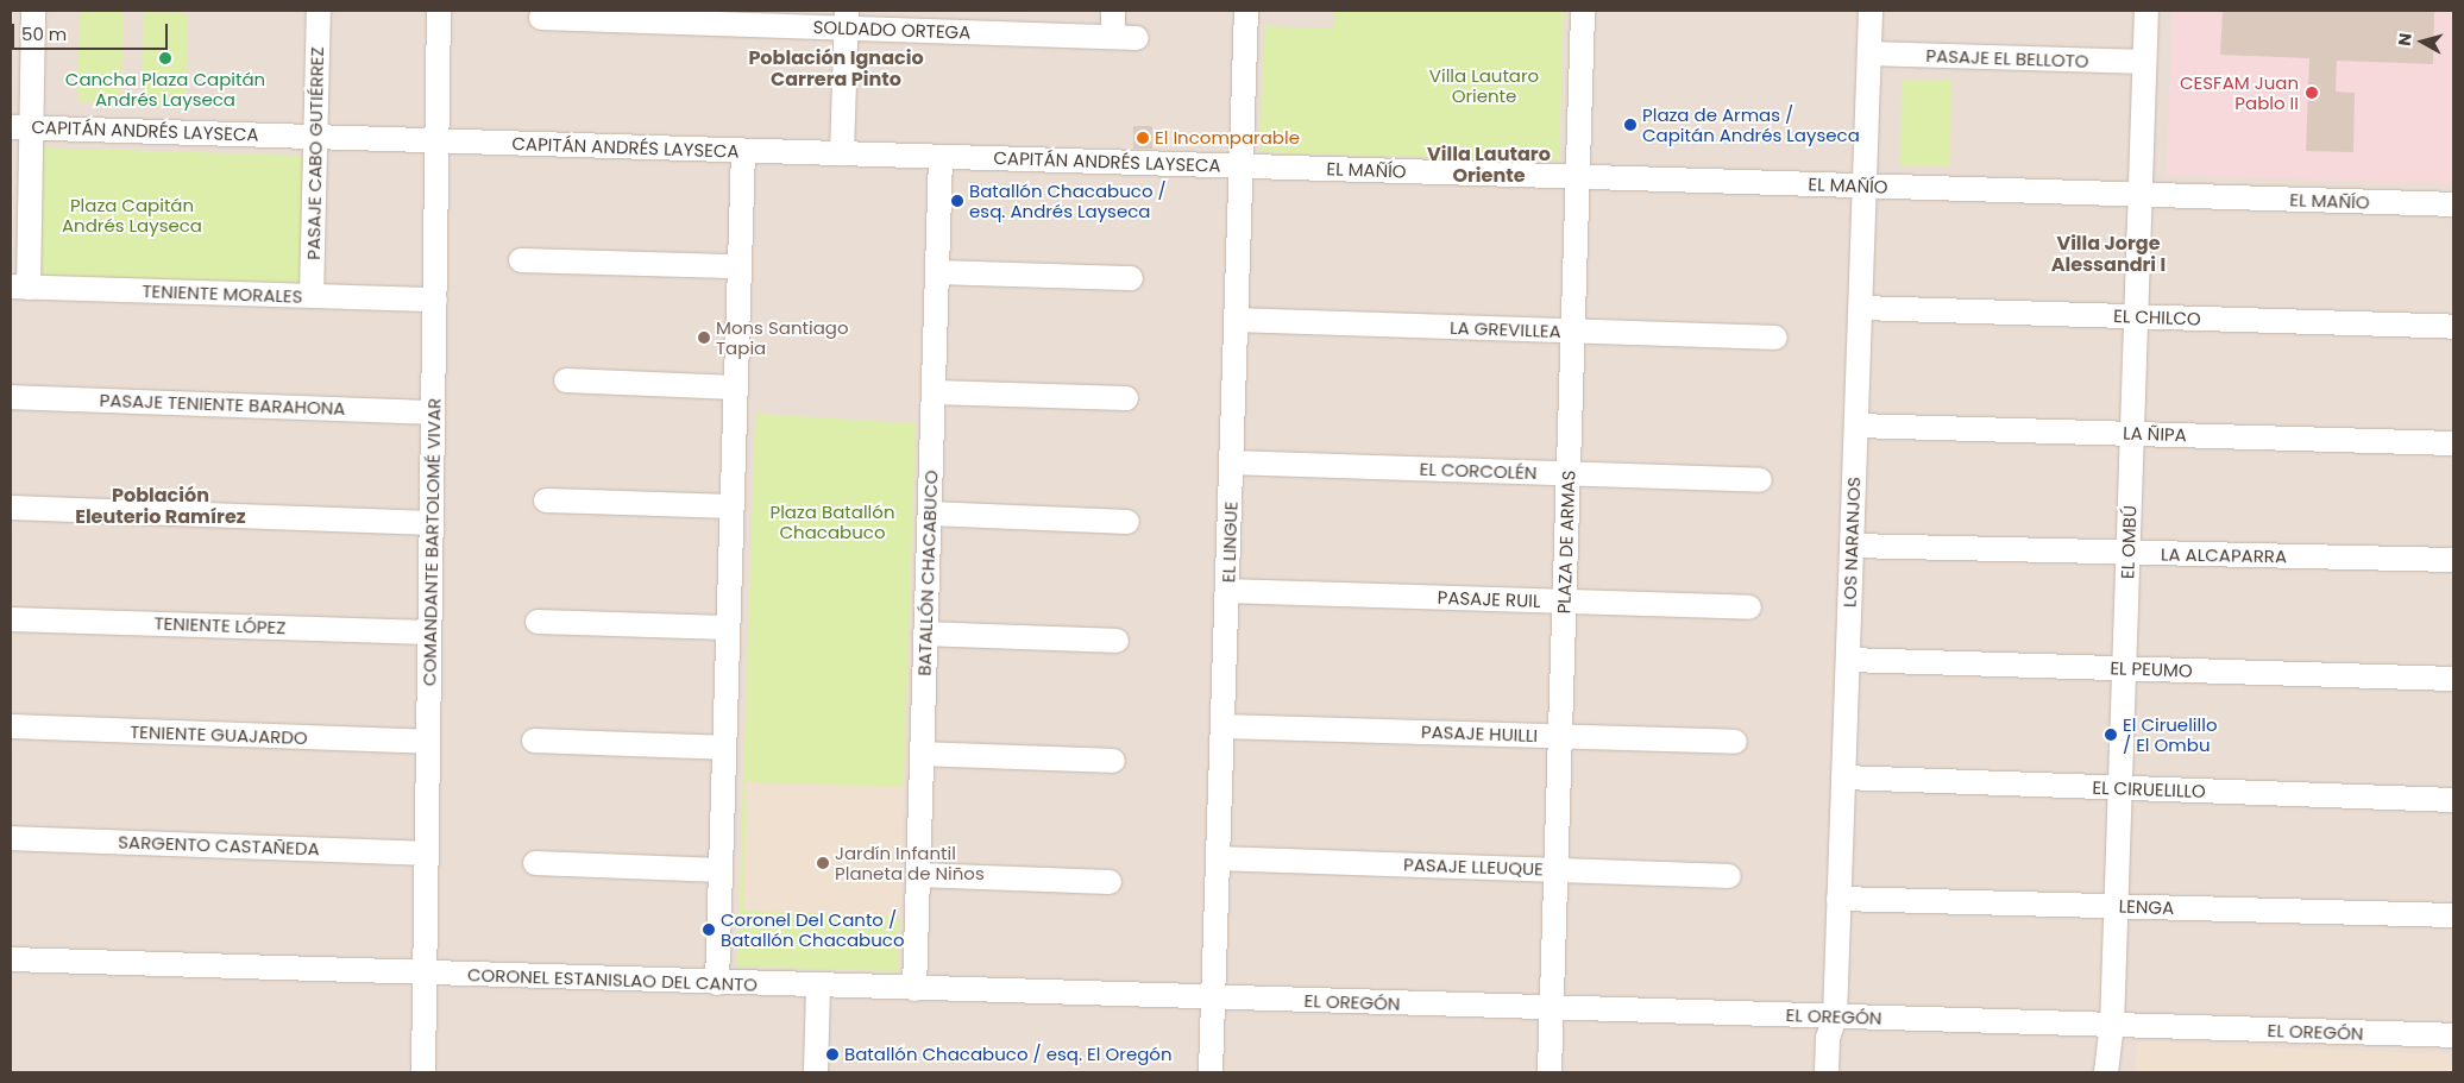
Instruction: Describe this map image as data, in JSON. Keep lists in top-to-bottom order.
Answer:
{
  "streets": {
    "street": [
      "SOLDADO ORTEGA",
      "PASAJE EL BELLOTO",
      "CAPITÁN ANDRÉS LAYSECA",
      "PASAJE CABO GUTIÉRREZ",
      "EL MAÑÍO",
      "TENIENTE MORALES",
      "EL CHILCO",
      "LA GREVILLEA",
      "PASAJE TENIENTE BARAHONA",
      "LA ÑIPA",
      "EL CORCOLÉN",
      "COMANDANTE BARTOLOMÉ VIVAR",
      "EL LINGUE",
      "PLAZA DE ARMAS",
      "LOS NARANJOS",
      "EL OMBÚ",
      "LA ALCAPARRA",
      "BATALLÓN CHACABUCO",
      "PASAJE RUIL",
      "TENIENTE LÓPEZ",
      "EL PEUMO",
      "PASAJE HUILLI",
      "TENIENTE GUAJARDO",
      "EL CIRUELILLO",
      "SARGENTO CASTAÑEDA",
      "PASAJE LLEUQUE",
      "LENGA",
      "CORONEL ESTANISLAO DEL CANTO",
      "EL OREGÓN"
    ]
  },
  "crossings": [
    ["PASAJE EL BELLOTO", "LOS NARANJOS"],
    ["PASAJE EL BELLOTO", "EL OMBÚ"],
    ["CAPITÁN ANDRÉS LAYSECA", "PASAJE CABO GUTIÉRREZ"],
    ["CAPITÁN ANDRÉS LAYSECA", "EL MAÑÍO"],
    ["CAPITÁN ANDRÉS LAYSECA", "COMANDANTE BARTOLOMÉ VIVAR"],
    ["CAPITÁN ANDRÉS LAYSECA", "EL LINGUE"],
    ["CAPITÁN ANDRÉS LAYSECA", "BATALLÓN CHACABUCO"],
    ["PASAJE CABO GUTIÉRREZ", "TENIENTE MORALES"],
    ["EL MAÑÍO", "EL LINGUE"],
    ["EL MAÑÍO", "PLAZA DE ARMAS"],
    ["EL MAÑÍO", "LOS NARANJOS"],
    ["EL MAÑÍO", "EL OMBÚ"],
    ["TENIENTE MORALES", "COMANDANTE BARTOLOMÉ VIVAR"],
    ["EL CHILCO", "LOS NARANJOS"],
    ["EL CHILCO", "EL OMBÚ"],
    ["LA GREVILLEA", "EL LINGUE"],
    ["LA GREVILLEA", "PLAZA DE ARMAS"],
    ["PASAJE TENIENTE BARAHONA", "COMANDANTE BARTOLOMÉ VIVAR"],
    ["LA ÑIPA", "LOS NARANJOS"],
    ["LA ÑIPA", "EL OMBÚ"],
    ["EL CORCOLÉN", "EL LINGUE"],
    ["EL CORCOLÉN", "PLAZA DE ARMAS"],
    ["COMANDANTE BARTOLOMÉ VIVAR", "TENIENTE LÓPEZ"],
    ["COMANDANTE BARTOLOMÉ VIVAR", "TENIENTE GUAJARDO"],
    ["COMANDANTE BARTOLOMÉ VIVAR", "SARGENTO CASTAÑEDA"],
    ["COMANDANTE BARTOLOMÉ VIVAR", "CORONEL ESTANISLAO DEL CANTO"],
    ["EL LINGUE", "PASAJE RUIL"],
    ["EL LINGUE", "PASAJE HUILLI"],
    ["EL LINGUE", "PASAJE LLEUQUE"],
    ["EL LINGUE", "CORONEL ESTANISLAO DEL CANTO"],
    ["EL LINGUE", "EL OREGÓN"],
    ["PLAZA DE ARMAS", "PASAJE RUIL"],
    ["PLAZA DE ARMAS", "PASAJE HUILLI"],
    ["PLAZA DE ARMAS", "PASAJE LLEUQUE"],
    ["PLAZA DE ARMAS", "EL OREGÓN"],
    ["LOS NARANJOS", "LA ALCAPARRA"],
    ["LOS NARANJOS", "EL PEUMO"],
    ["LOS NARANJOS", "EL CIRUELILLO"],
    ["LOS NARANJOS", "LENGA"],
    ["LOS NARANJOS", "EL OREGÓN"],
    ["EL OMBÚ", "LA ALCAPARRA"],
    ["EL OMBÚ", "EL PEUMO"],
    ["EL OMBÚ", "EL CIRUELILLO"],
    ["EL OMBÚ", "LENGA"],
    ["EL OMBÚ", "EL OREGÓN"],
    ["BATALLÓN CHACABUCO", "CORONEL ESTANISLAO DEL CANTO"],
    ["CORONEL ESTANISLAO DEL CANTO", "EL OREGÓN"]
  ],
  "districts": [
    "Población Ignacio Carrera Pinto",
    "Villa Lautaro Oriente",
    "Villa Jorge Alessandri I",
    "Población Eleuterio Ramírez"
  ],
  "parks": ["Villa Lautaro Oriente", "Plaza Capitán Andrés Layseca", "Plaza Batallón Chacabuco"],
  "places": [
    "Cancha Plaza Capitán Andrés Layseca",
    "CESFAM Juan Pablo II",
    "Plaza de Armas / Capitán Andrés Layseca",
    "El Incomparable",
    "Batallón Chacabuco / esq. Andrés Layseca",
    "Mons Santiago Tapia",
    "El Ciruelillo / El Ombu",
    "Jardín Infantil Planeta de Niños",
    "Coronel Del Canto / Batallón Chacabuco",
    "Batallón Chacabuco / esq. El Oregón"
  ],
  "scale_bar": "50 m",
  "north": "left"
}
